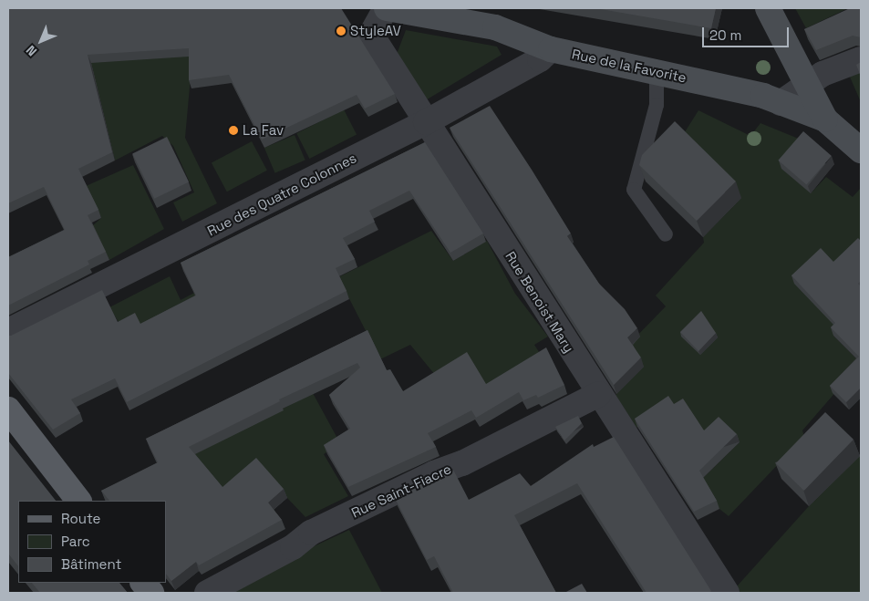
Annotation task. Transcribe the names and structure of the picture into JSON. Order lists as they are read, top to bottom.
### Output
{
  "streets": {
    "street": [
      "Rue de la Favorite",
      "Rue des Quatre Colonnes",
      "Rue Benoist Mary",
      "Rue Saint-Fiacre"
    ]
  },
  "crossings": [
    ["Rue de la Favorite", "Rue des Quatre Colonnes"],
    ["Rue de la Favorite", "Rue Benoist Mary"],
    ["Rue des Quatre Colonnes", "Rue Benoist Mary"],
    ["Rue Benoist Mary", "Rue Saint-Fiacre"]
  ],
  "places": ["StyleAV", "La Fav"],
  "legend": ["Route", "Parc", "Bâtiment"],
  "scale_bar": "20 m",
  "north": "bottom left"
}
